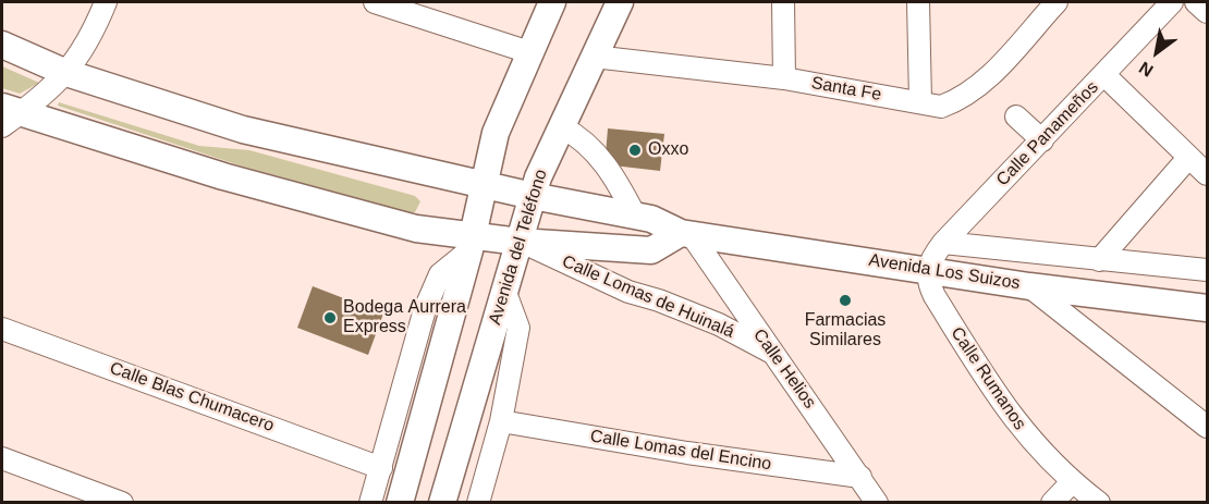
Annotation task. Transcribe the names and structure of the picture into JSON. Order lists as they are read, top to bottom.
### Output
{
  "streets": {
    "main road": ["Avenida del Teléfono", "Avenida Los Suizos"],
    "street": [
      "Santa Fe",
      "Calle Panameños",
      "Calle Lomas de Huinalá",
      "Calle Helios",
      "Calle Rumanos",
      "Calle Blas Chumacero",
      "Calle Lomas del Encino"
    ]
  },
  "crossings": [
    ["Santa Fe", "Avenida del Teléfono"],
    ["Calle Panameños", "Avenida Los Suizos"],
    ["Calle Panameños", "Calle Rumanos"],
    ["Avenida del Teléfono", "Avenida Los Suizos"],
    ["Avenida del Teléfono", "Calle Lomas de Huinalá"],
    ["Avenida Los Suizos", "Calle Helios"],
    ["Avenida Los Suizos", "Calle Rumanos"],
    ["Calle Lomas de Huinalá", "Calle Helios"],
    ["Calle Helios", "Calle Lomas del Encino"]
  ],
  "places": ["Oxxo", "Farmacias Similares", "Bodega Aurrera Express"],
  "north": "bottom left"
}
